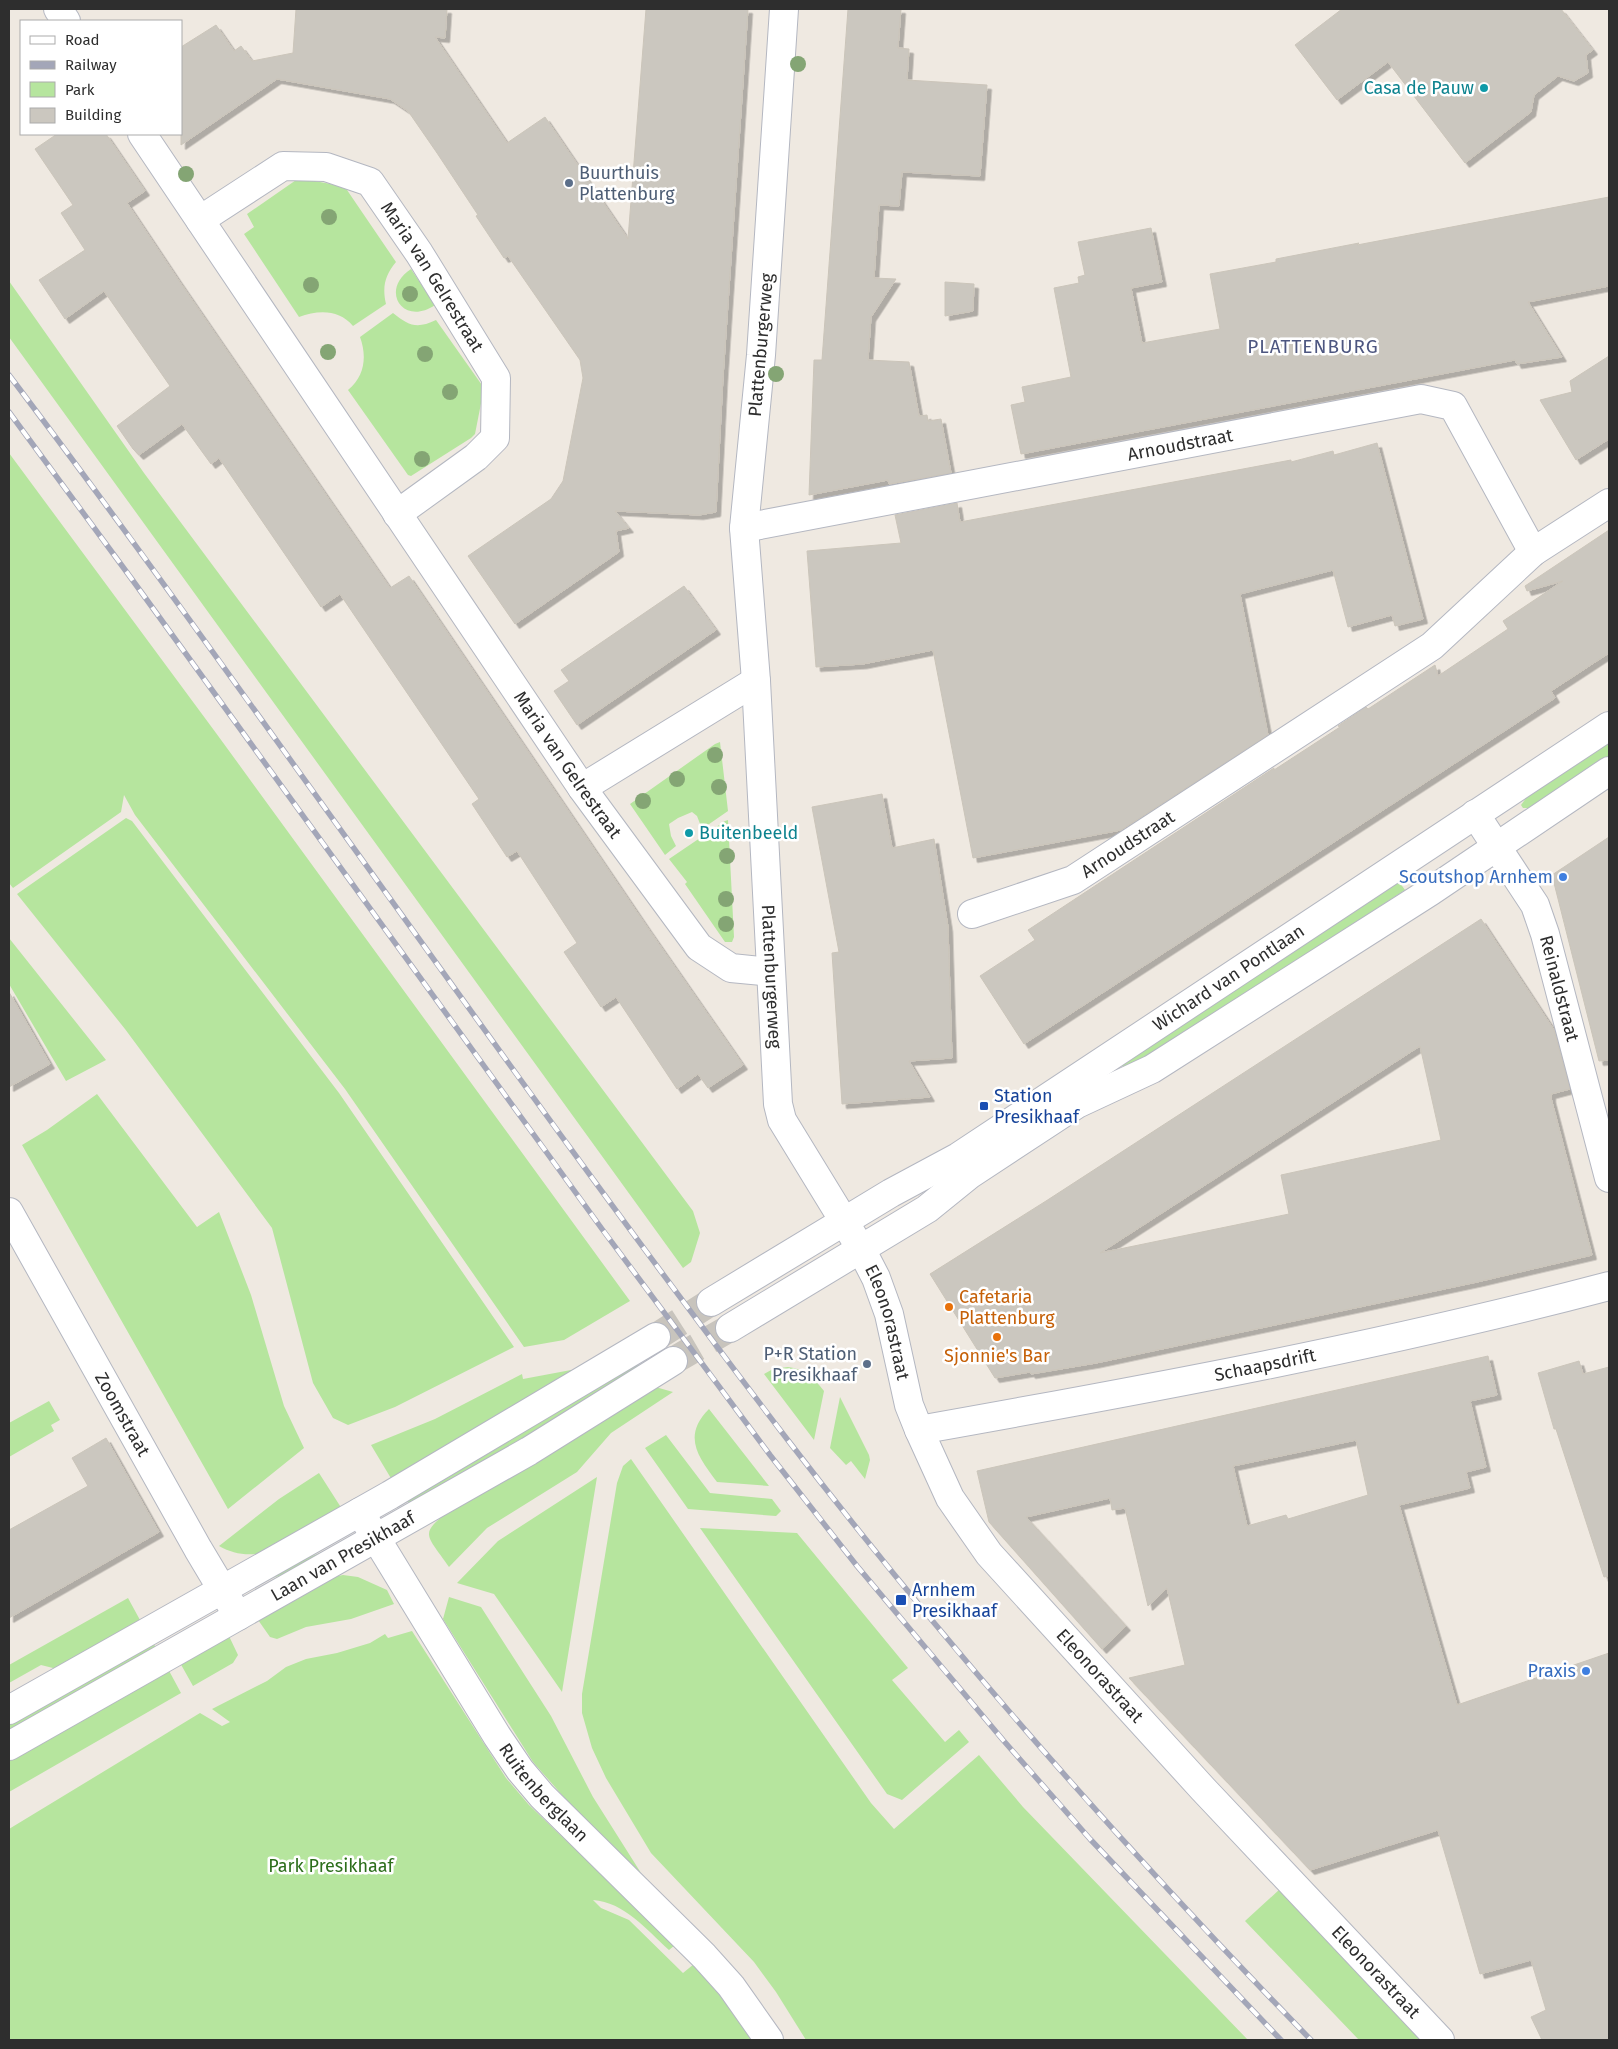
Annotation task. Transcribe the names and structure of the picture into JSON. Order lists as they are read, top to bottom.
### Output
{
  "streets": {
    "street": [
      "Maria van Gelrestraat",
      "Plattenburgerweg",
      "Arnoudstraat",
      "Wichard van Pontlaan",
      "Reinaldstraat",
      "Eleonorastraat",
      "Schaapsdrift",
      "Zoomstraat",
      "Laan van Presikhaaf",
      "Ruitenberglaan"
    ]
  },
  "crossings": [
    ["Maria van Gelrestraat", "Plattenburgerweg"],
    ["Plattenburgerweg", "Arnoudstraat"],
    ["Plattenburgerweg", "Wichard van Pontlaan"],
    ["Plattenburgerweg", "Eleonorastraat"],
    ["Wichard van Pontlaan", "Reinaldstraat"],
    ["Wichard van Pontlaan", "Eleonorastraat"],
    ["Eleonorastraat", "Schaapsdrift"],
    ["Zoomstraat", "Laan van Presikhaaf"],
    ["Laan van Presikhaaf", "Ruitenberglaan"]
  ],
  "districts": ["PLATTENBURG"],
  "parks": ["Park Presikhaaf"],
  "places": {
    "other": [
      "Casa de Pauw",
      "Buurthuis Plattenburg",
      "Buitenbeeld",
      "Scoutshop Arnhem",
      "Cafetaria Plattenburg",
      "Sjonnie's Bar",
      "P+R Station Presikhaaf",
      "Praxis"
    ],
    "transit": ["Station Presikhaaf", "Arnhem Presikhaaf"]
  },
  "legend": [
    "Road",
    "Railway",
    "Park",
    "Building"
  ]
}
